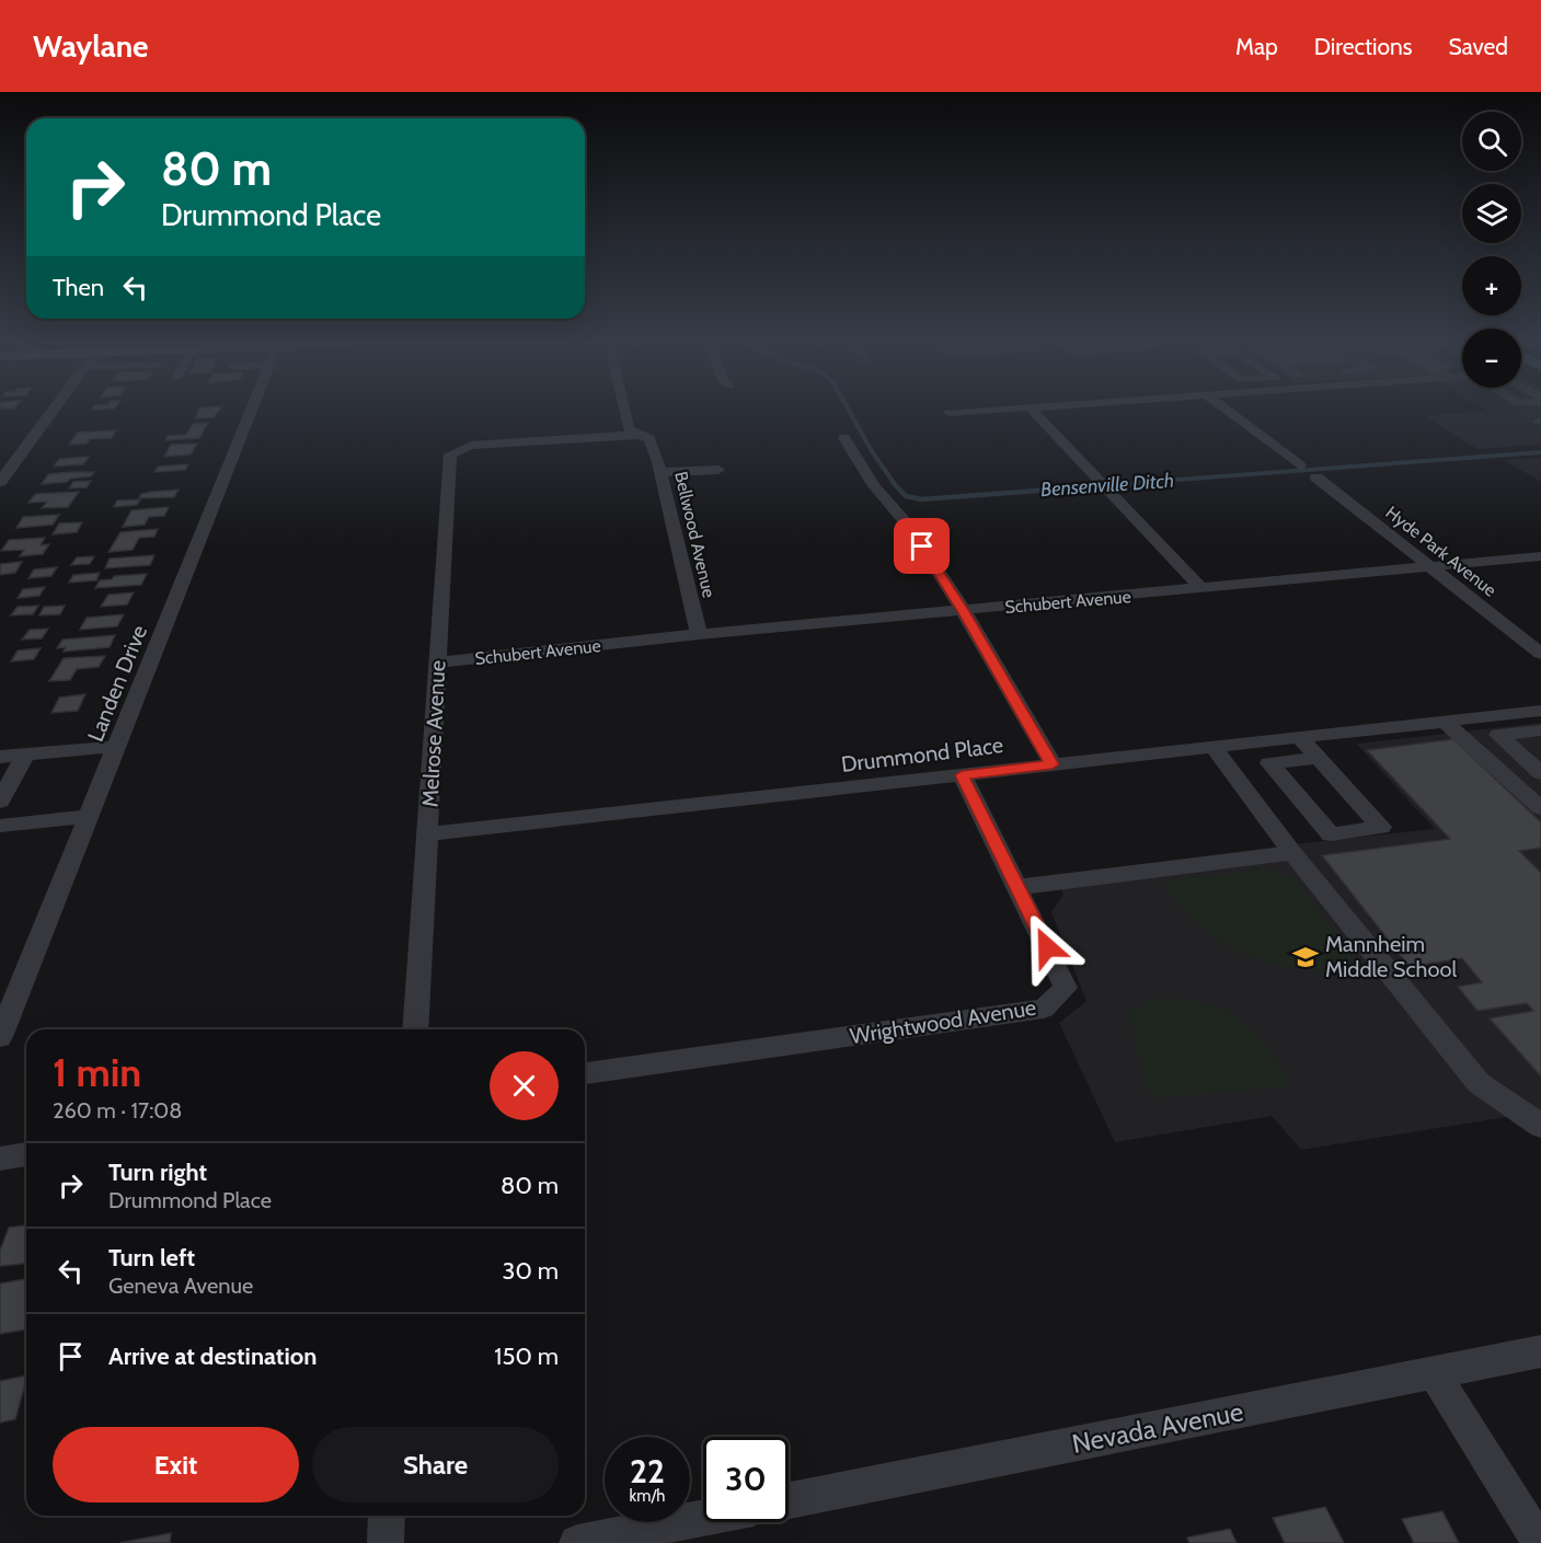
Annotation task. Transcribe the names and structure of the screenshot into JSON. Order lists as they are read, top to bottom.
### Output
{
  "streets": {
    "street": [
      "Bellwood Avenue",
      "Hyde Park Avenue",
      "Schubert Avenue",
      "Landen Drive",
      "Melrose Avenue",
      "Drummond Place",
      "Wrightwood Avenue",
      "Nevada Avenue"
    ]
  },
  "crossings": [
    ["Bellwood Avenue", "Schubert Avenue"],
    ["Bellwood Avenue", "Melrose Avenue"],
    ["Hyde Park Avenue", "Schubert Avenue"],
    ["Schubert Avenue", "Melrose Avenue"],
    ["Melrose Avenue", "Drummond Place"],
    ["Drummond Place", "Wrightwood Avenue"]
  ],
  "water": ["Bensenville Ditch"],
  "places": {
    "school or university": ["Mannheim Middle School"]
  },
  "page": {
    "header": "Waylane",
    "nav": ["Map", "Directions", "Saved"],
    "map_buttons": ["+", "−"],
    "turn": ["80 m", "Drummond Place"],
    "then": "Then",
    "heading": ["1 min", "260 m · 17:08"],
    "list": [
      {
        "name": "Turn right",
        "note": "Drummond Place",
        "value": "80 m"
      },
      {
        "name": "Turn left",
        "note": "Geneva Avenue",
        "value": "30 m"
      },
      {
        "name": "Arrive at destination",
        "value": "150 m"
      }
    ],
    "buttons": ["Exit", "Share"],
    "speed": "22 km/h",
    "limit": "30"
  }
}
